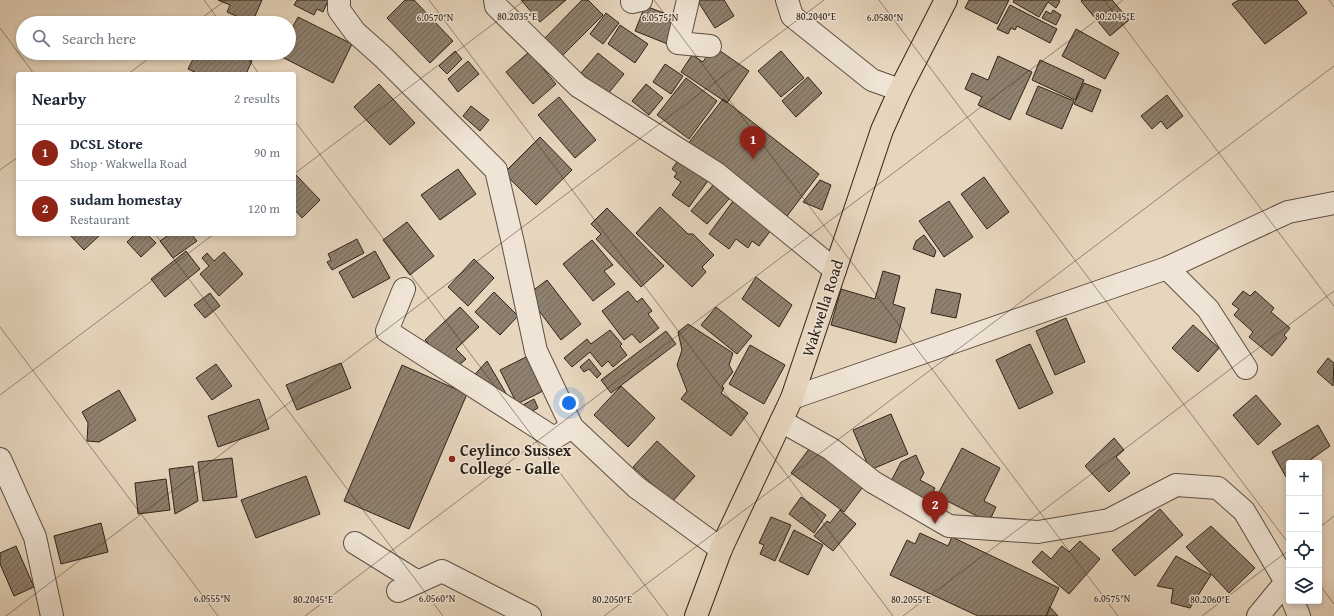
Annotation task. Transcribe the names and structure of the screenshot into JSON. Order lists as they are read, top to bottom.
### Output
{
  "streets": {
    "main road": ["Wakwella Road"]
  },
  "places": ["Ceylinco Sussex College - Galle"],
  "page": {
    "search": "Search here",
    "heading": ["Nearby", "2 results"],
    "list": [
      {
        "mark": "1",
        "name": "DCSL Store",
        "note": "Shop · Wakwella Road",
        "value": "90 m"
      },
      {
        "mark": "2",
        "name": "sudam homestay",
        "note": "Restaurant",
        "value": "120 m"
      }
    ],
    "pins": ["1", "2"],
    "map_buttons": ["+", "−"]
  },
  "coordinates": [
    "80.2035°E",
    "80.2040°E",
    "80.2045°E",
    "6.0570°N",
    "6.0575°N",
    "6.0580°N",
    "6.0555°N",
    "6.0560°N",
    "80.2050°E",
    "80.2055°E",
    "80.2060°E"
  ]
}
